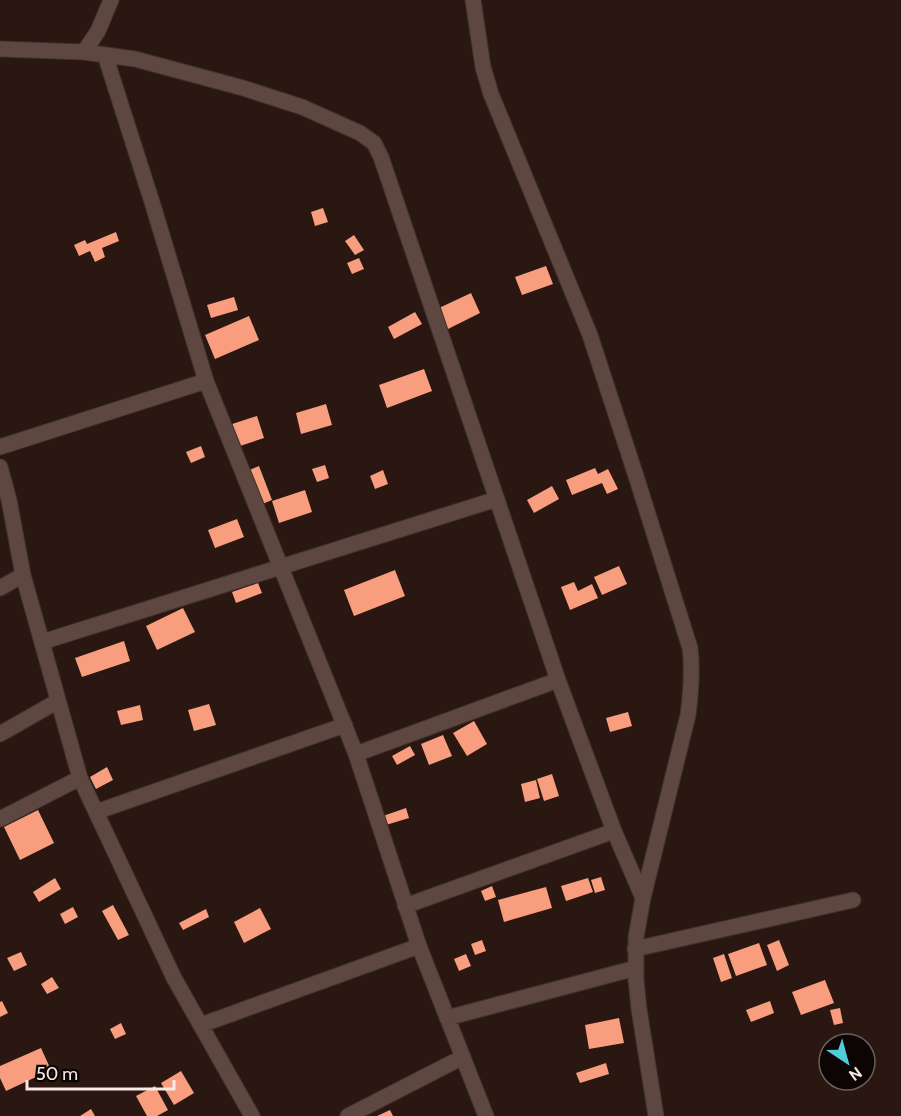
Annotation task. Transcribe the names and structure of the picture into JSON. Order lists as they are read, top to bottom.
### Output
{
  "scale_bar": "50 m",
  "north": "bottom right"
}
